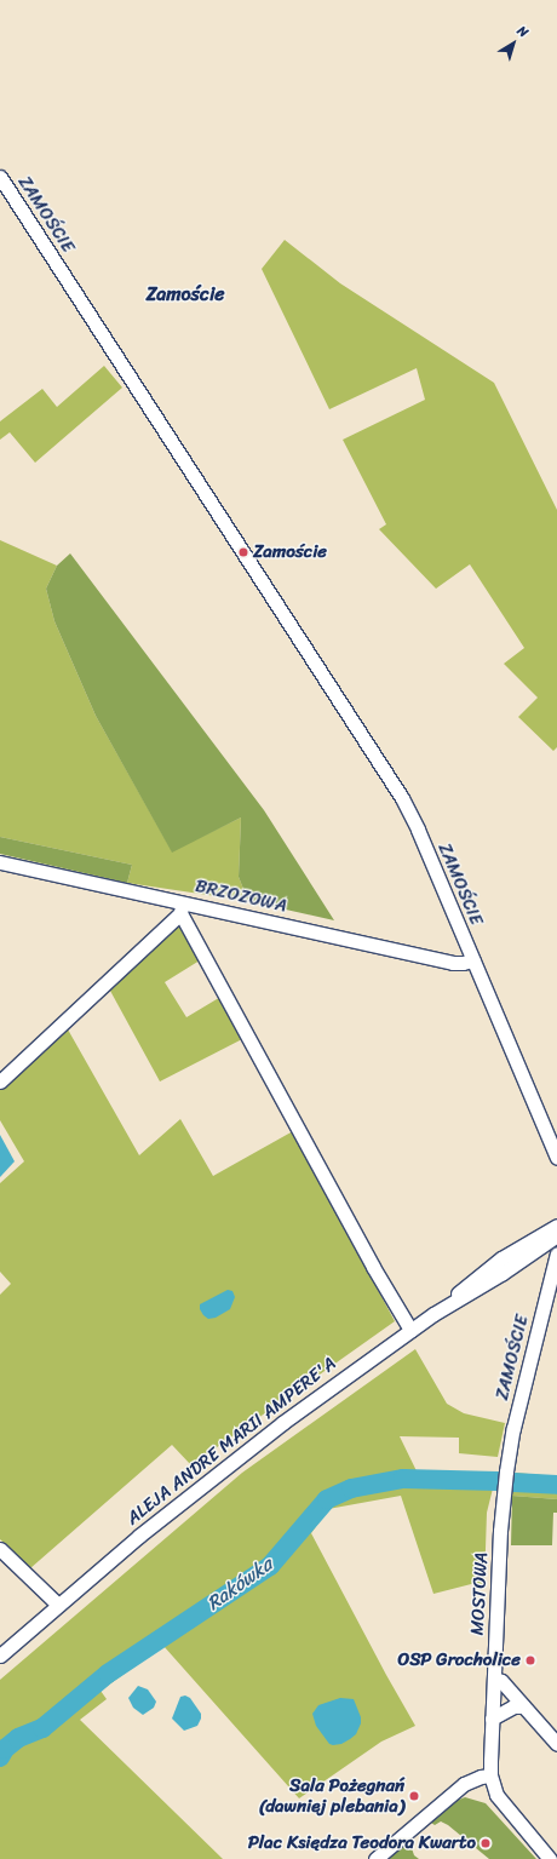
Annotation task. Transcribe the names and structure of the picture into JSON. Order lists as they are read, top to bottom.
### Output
{
  "streets": {
    "street": [
      "ZAMOŚCIE",
      "BRZOZOWA",
      "ALEJA ANDRE MARII AMPERE'A",
      "MOSTOWA"
    ]
  },
  "crossings": [
    ["ZAMOŚCIE", "BRZOZOWA"],
    ["ZAMOŚCIE", "MOSTOWA"]
  ],
  "districts": ["Zamoście"],
  "water": ["Rakówka"],
  "places": [
    "Zamoście",
    "OSP Grocholice",
    "Sala Pożegnań (dawniej plebania)",
    "Plac Księdza Teodora Kwarto"
  ],
  "north": "top right"
}
